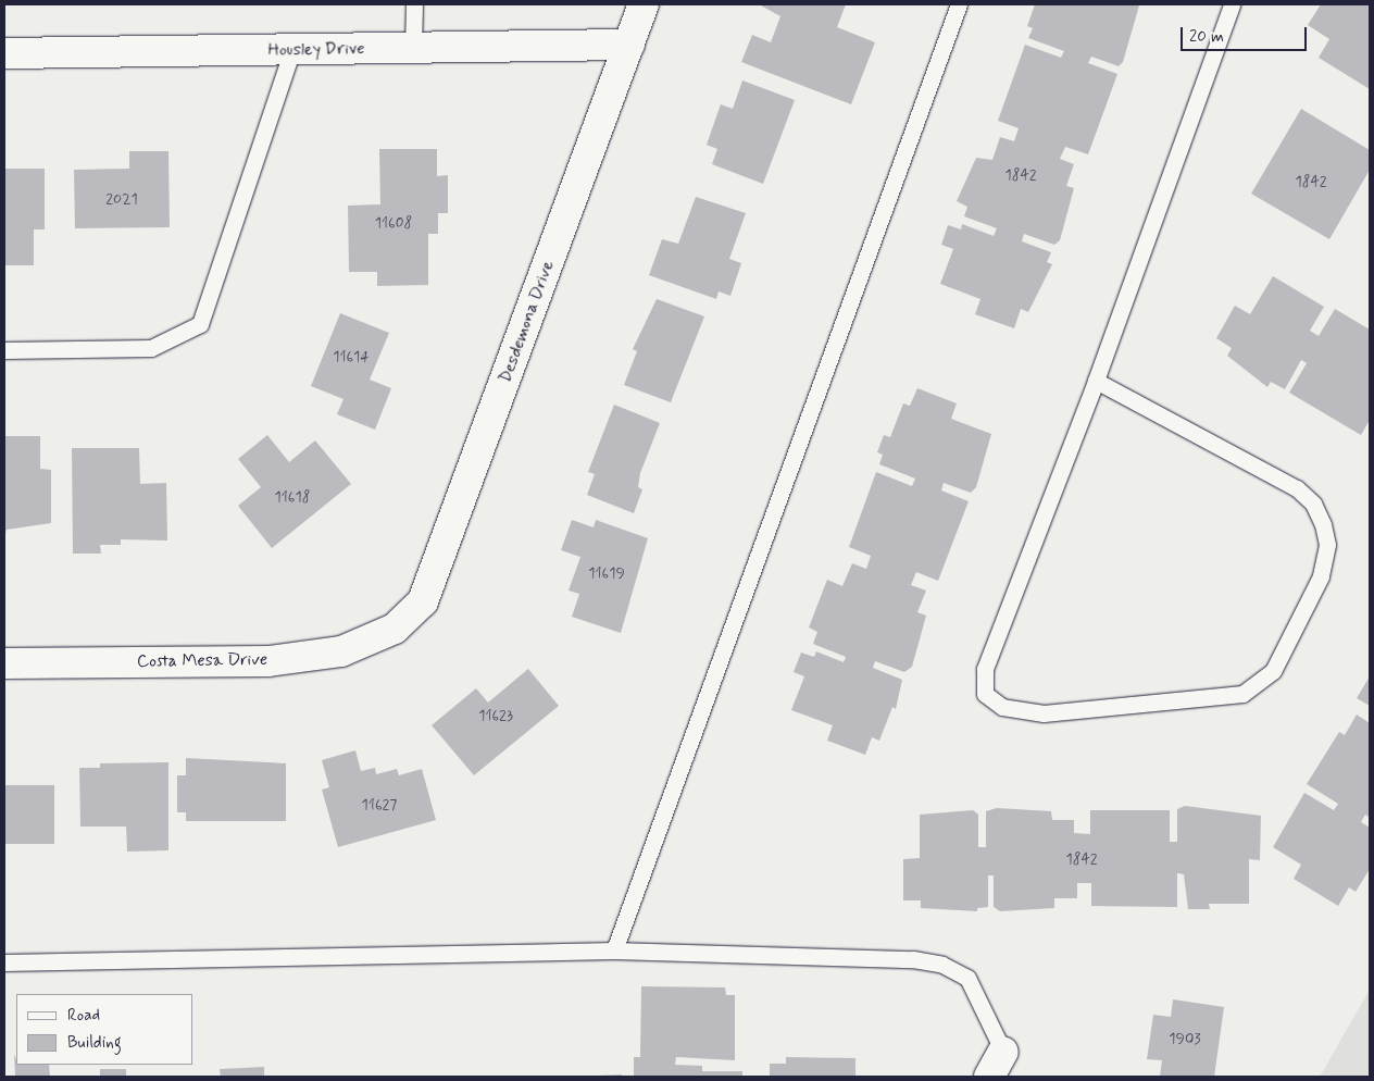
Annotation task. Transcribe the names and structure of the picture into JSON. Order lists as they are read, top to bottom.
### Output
{
  "streets": {
    "street": ["Housley Drive", "Desdemona Drive", "Costa Mesa Drive"]
  },
  "crossings": [
    ["Housley Drive", "Desdemona Drive"],
    ["Desdemona Drive", "Costa Mesa Drive"]
  ],
  "house_numbers": [
    "1842",
    "1842",
    "2021",
    "11608",
    "11614",
    "11618",
    "11619",
    "11623",
    "11627",
    "1842",
    "1903"
  ],
  "legend": ["Road", "Building"],
  "scale_bar": "20 m"
}
